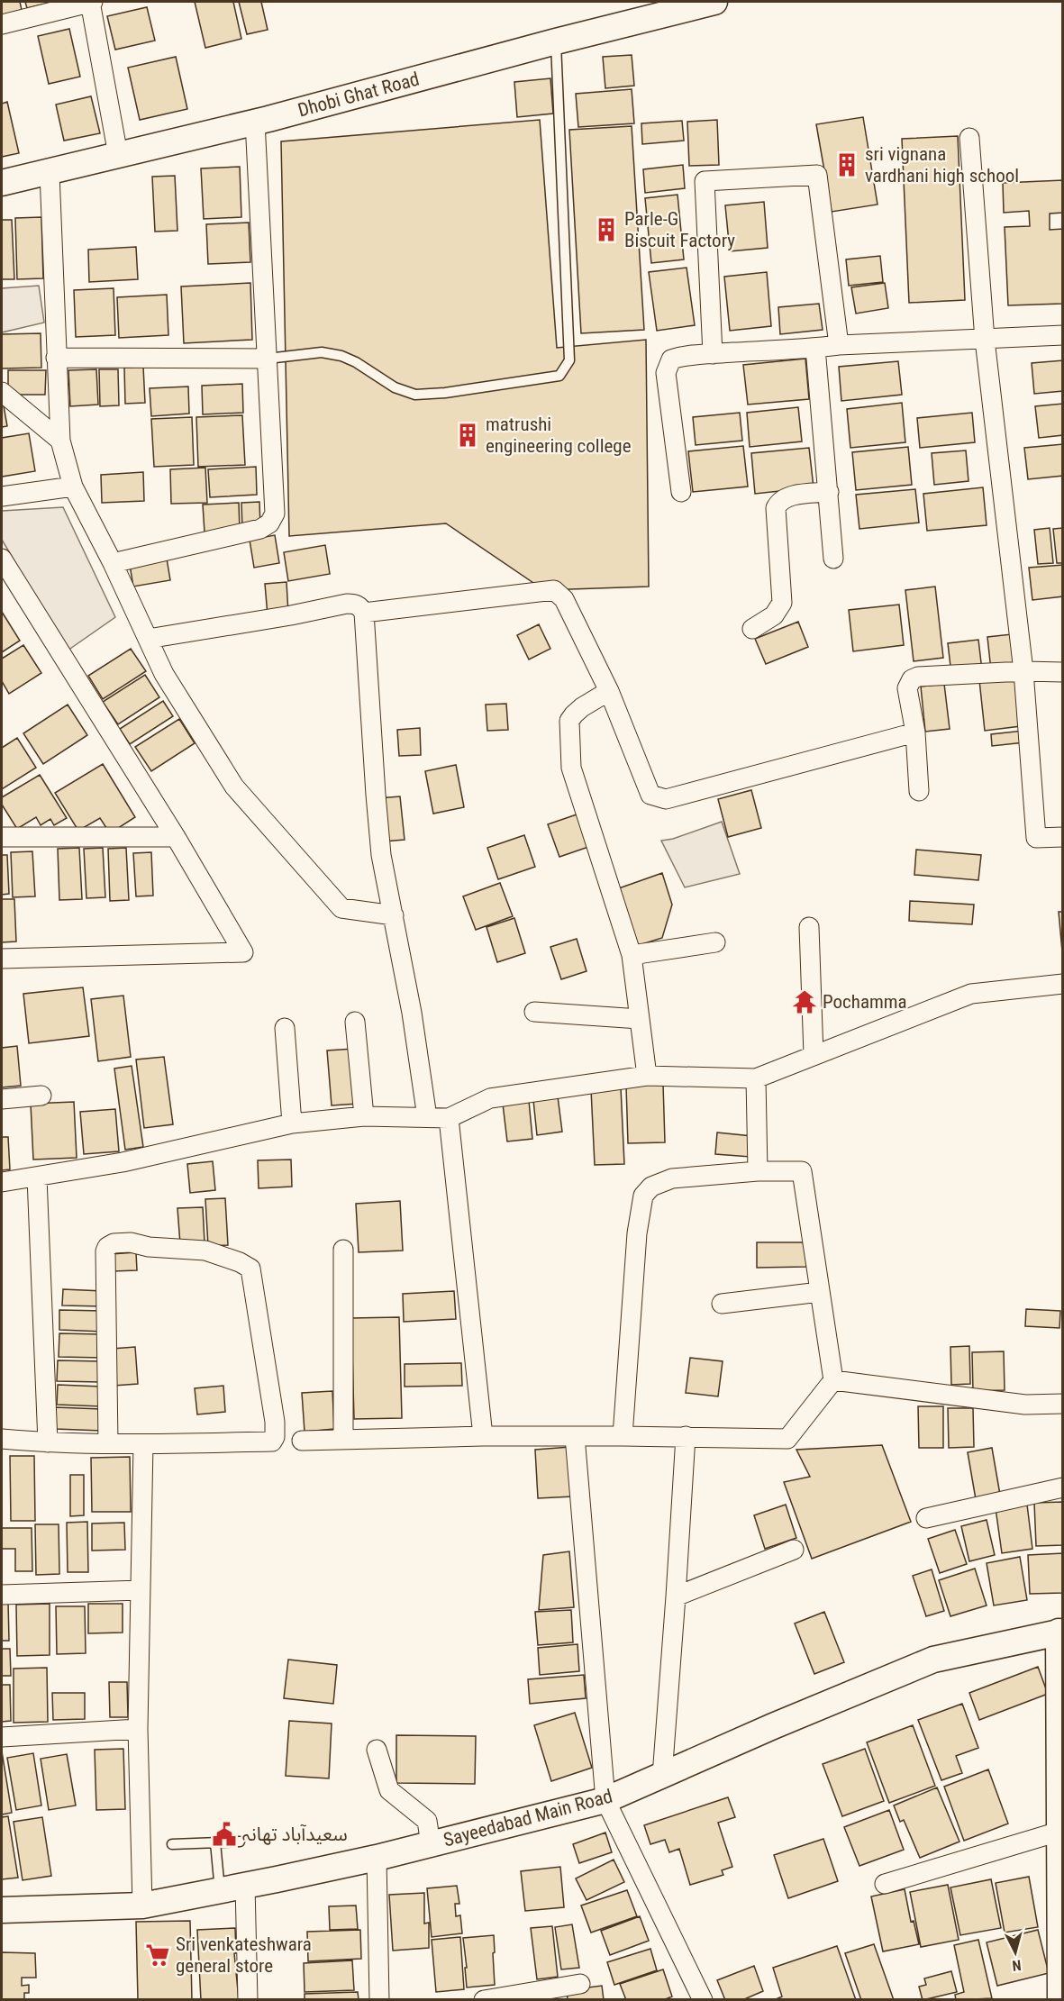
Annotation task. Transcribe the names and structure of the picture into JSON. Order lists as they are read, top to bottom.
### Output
{
  "streets": {
    "main road": ["Dhobi Ghat Road", "Sayeedabad Main Road"]
  },
  "places": {
    "building": ["sri vignana vardhani high school", "Parle-G Biscuit Factory", "matrushi engineering college"],
    "temple": ["Pochamma"],
    "public building": ["سعیدآباد تھانہ"],
    "supermarket": ["Sri venkateshwara general store"]
  },
  "north": "bottom"
}
